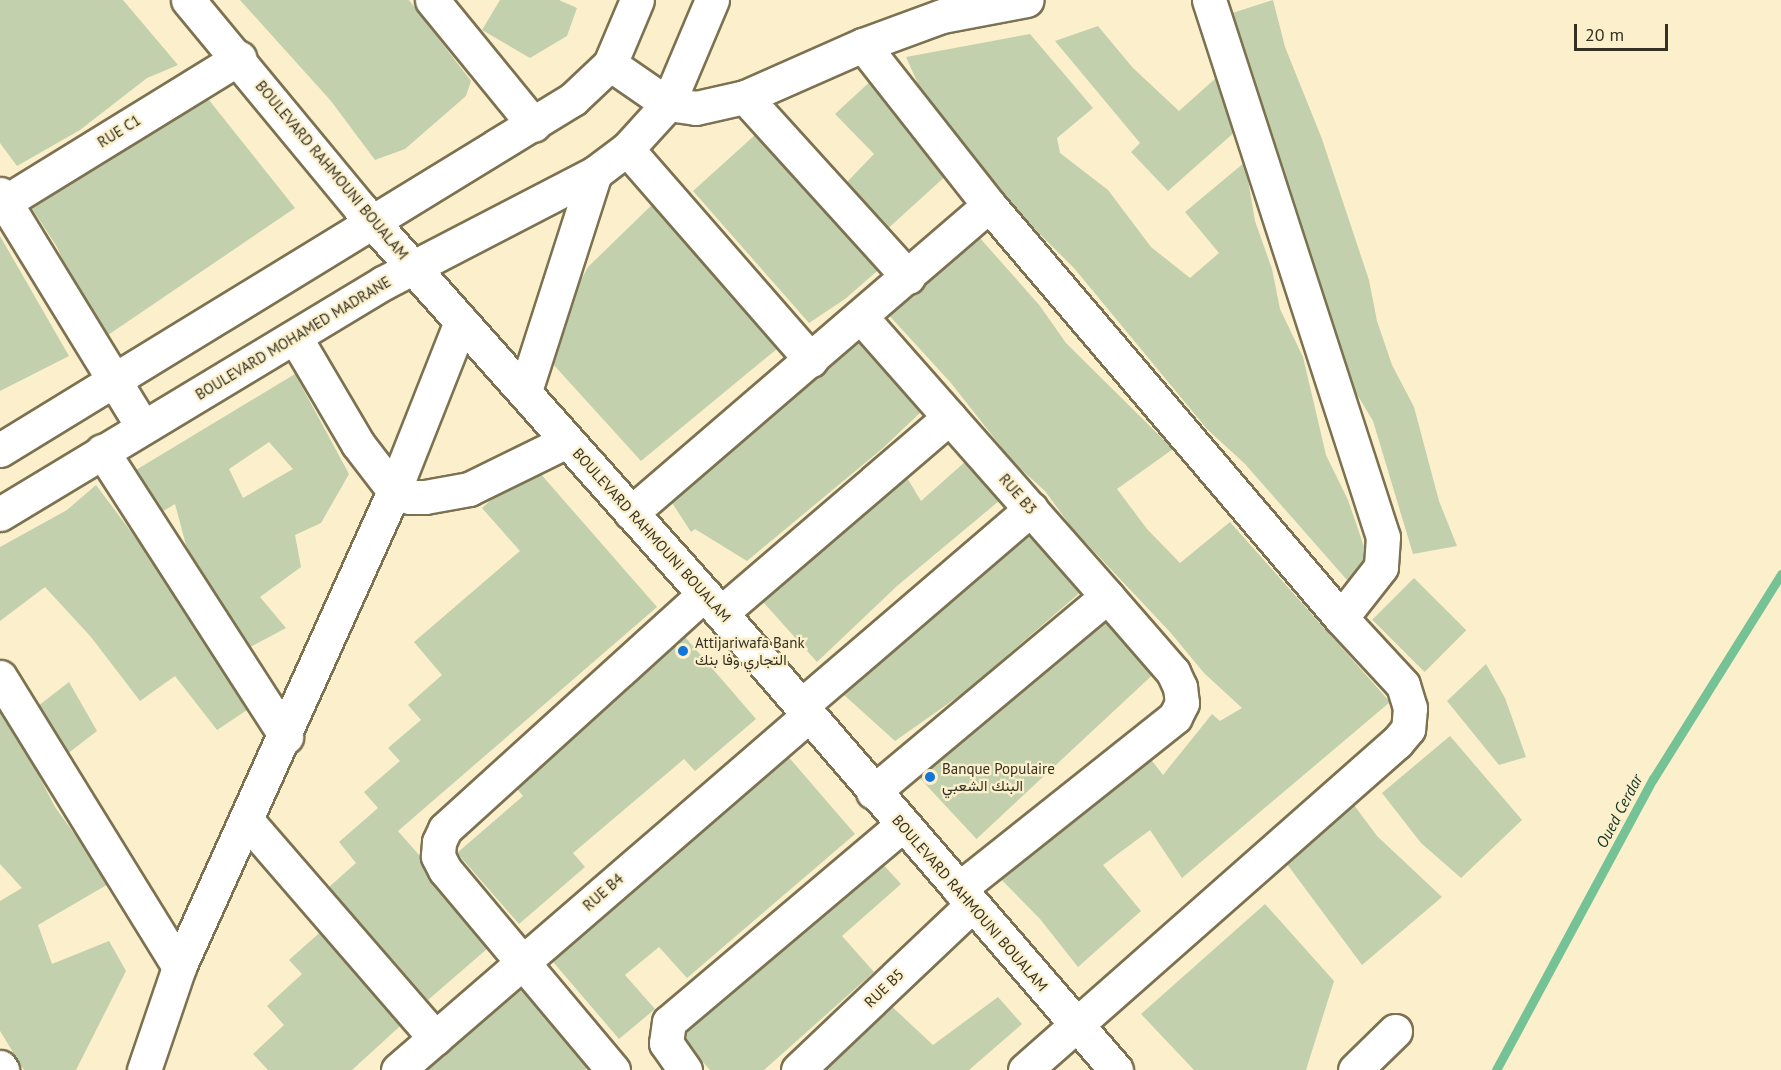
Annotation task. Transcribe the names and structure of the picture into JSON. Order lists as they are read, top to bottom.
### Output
{
  "streets": {
    "street": [
      "RUE C1",
      "BOULEVARD RAHMOUNI BOUALAM",
      "BOULEVARD MOHAMED MADRANE",
      "RUE B3",
      "RUE B4",
      "RUE B5"
    ]
  },
  "crossings": [
    ["RUE C1", "BOULEVARD RAHMOUNI BOUALAM"],
    ["BOULEVARD RAHMOUNI BOUALAM", "BOULEVARD MOHAMED MADRANE"],
    ["BOULEVARD RAHMOUNI BOUALAM", "RUE B4"],
    ["BOULEVARD RAHMOUNI BOUALAM", "RUE B5"],
    ["RUE B3", "RUE B4"],
    ["RUE B3", "RUE B5"]
  ],
  "water": ["Oued Cerdar"],
  "places": ["Attijariwafa Bank التجاري وفا بنك", "Banque Populaire البنك الشعبي"],
  "scale_bar": "20 m"
}
